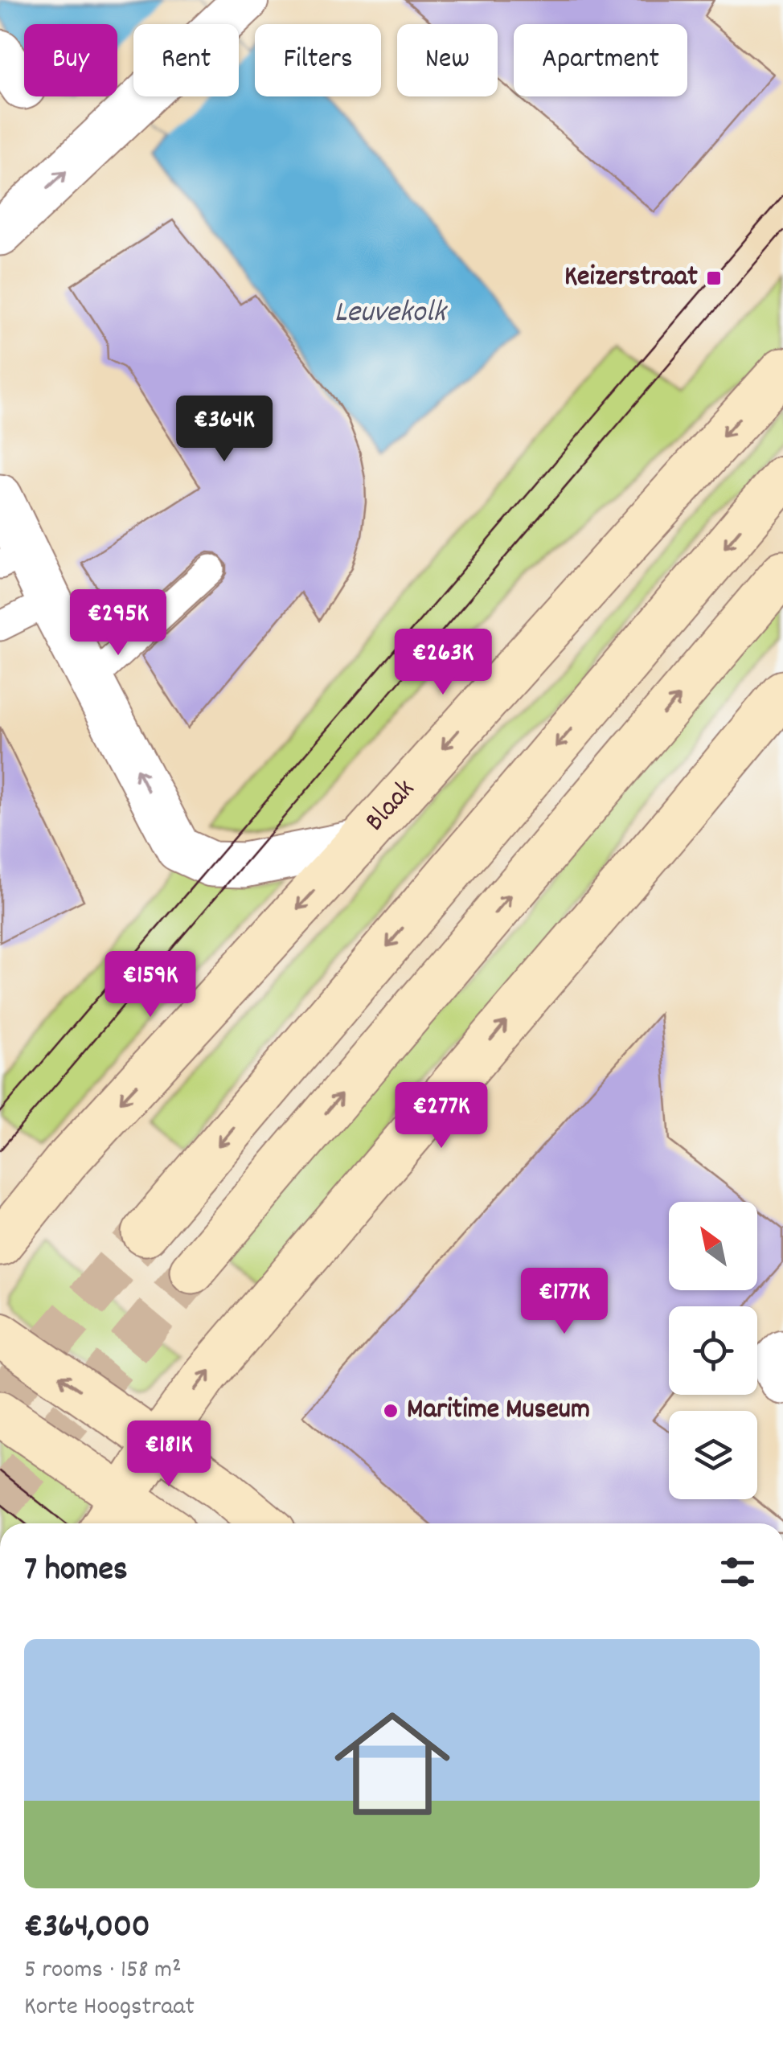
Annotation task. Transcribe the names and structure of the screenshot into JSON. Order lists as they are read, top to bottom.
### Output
{
  "streets": {
    "main road": ["Blaak"]
  },
  "water": ["Leuvekolk"],
  "places": {
    "transit": ["Keizerstraat"],
    "other": ["Maritime Museum"]
  },
  "north": "top left",
  "page": {
    "chip": [
      "Buy",
      "Rent",
      "Filters",
      "New",
      "Apartment"
    ],
    "price": [
      "€364K",
      "€295K",
      "€263K",
      "€159K",
      "€277K",
      "€177K",
      "€181K"
    ],
    "heading": "7 homes",
    "list": [
      {
        "name": "€364,000",
        "note": "5 rooms · 158 m² · Korte Hoogstraat"
      }
    ]
  }
}
